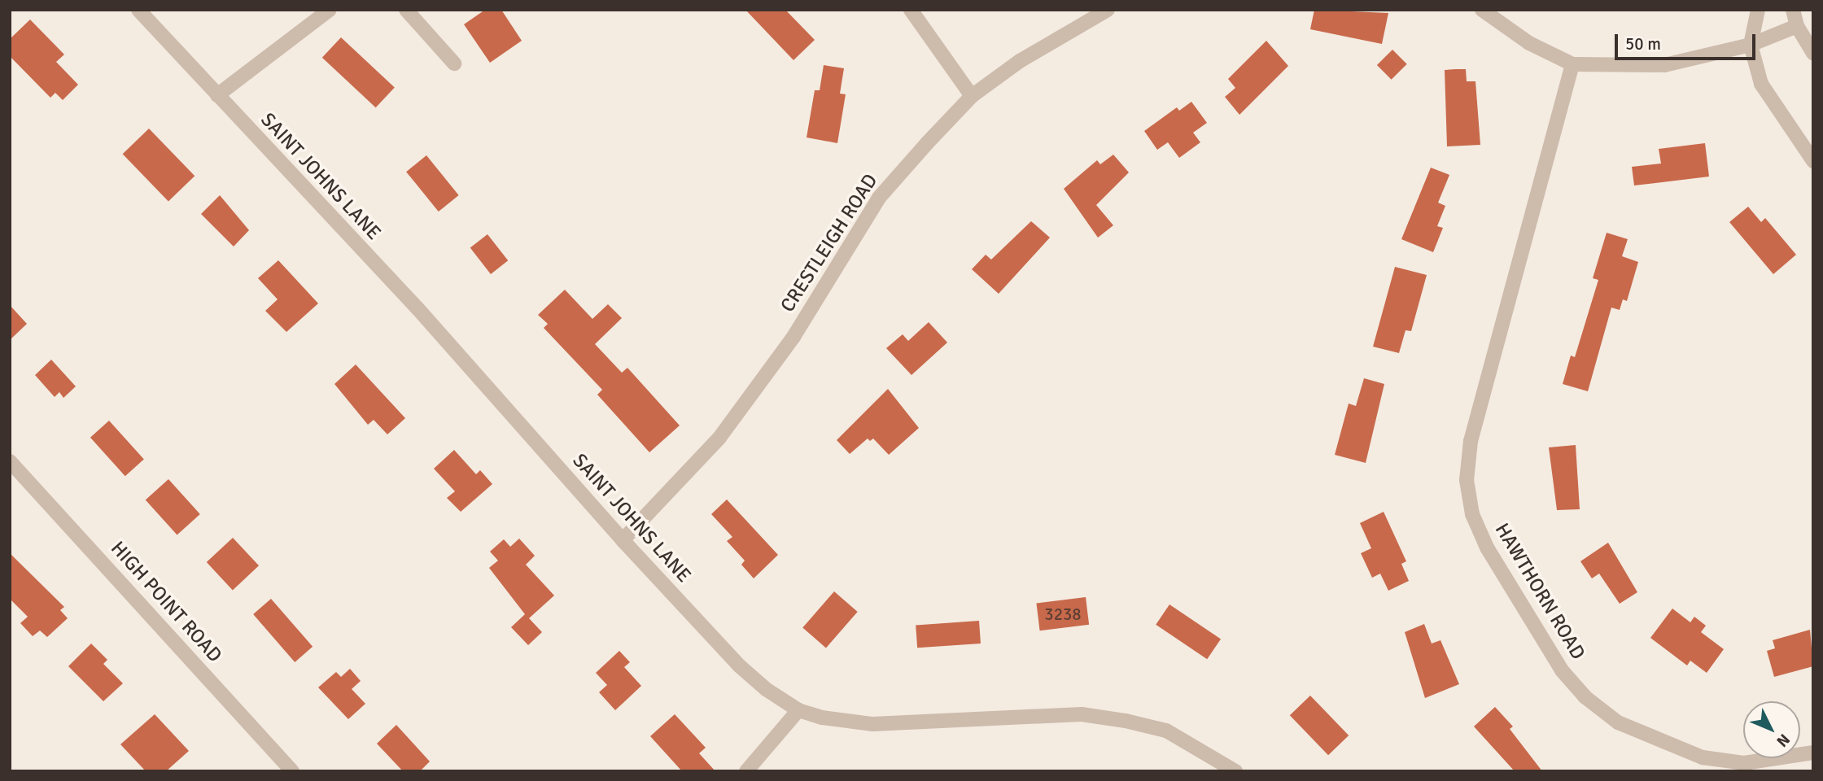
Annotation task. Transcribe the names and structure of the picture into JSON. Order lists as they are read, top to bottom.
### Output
{
  "streets": {
    "street": [
      "SAINT JOHNS LANE",
      "CRESTLEIGH ROAD",
      "HAWTHORN ROAD",
      "HIGH POINT ROAD"
    ]
  },
  "crossings": [
    ["SAINT JOHNS LANE", "CRESTLEIGH ROAD"]
  ],
  "house_numbers": ["3238"],
  "scale_bar": "50 m",
  "north": "bottom right"
}
